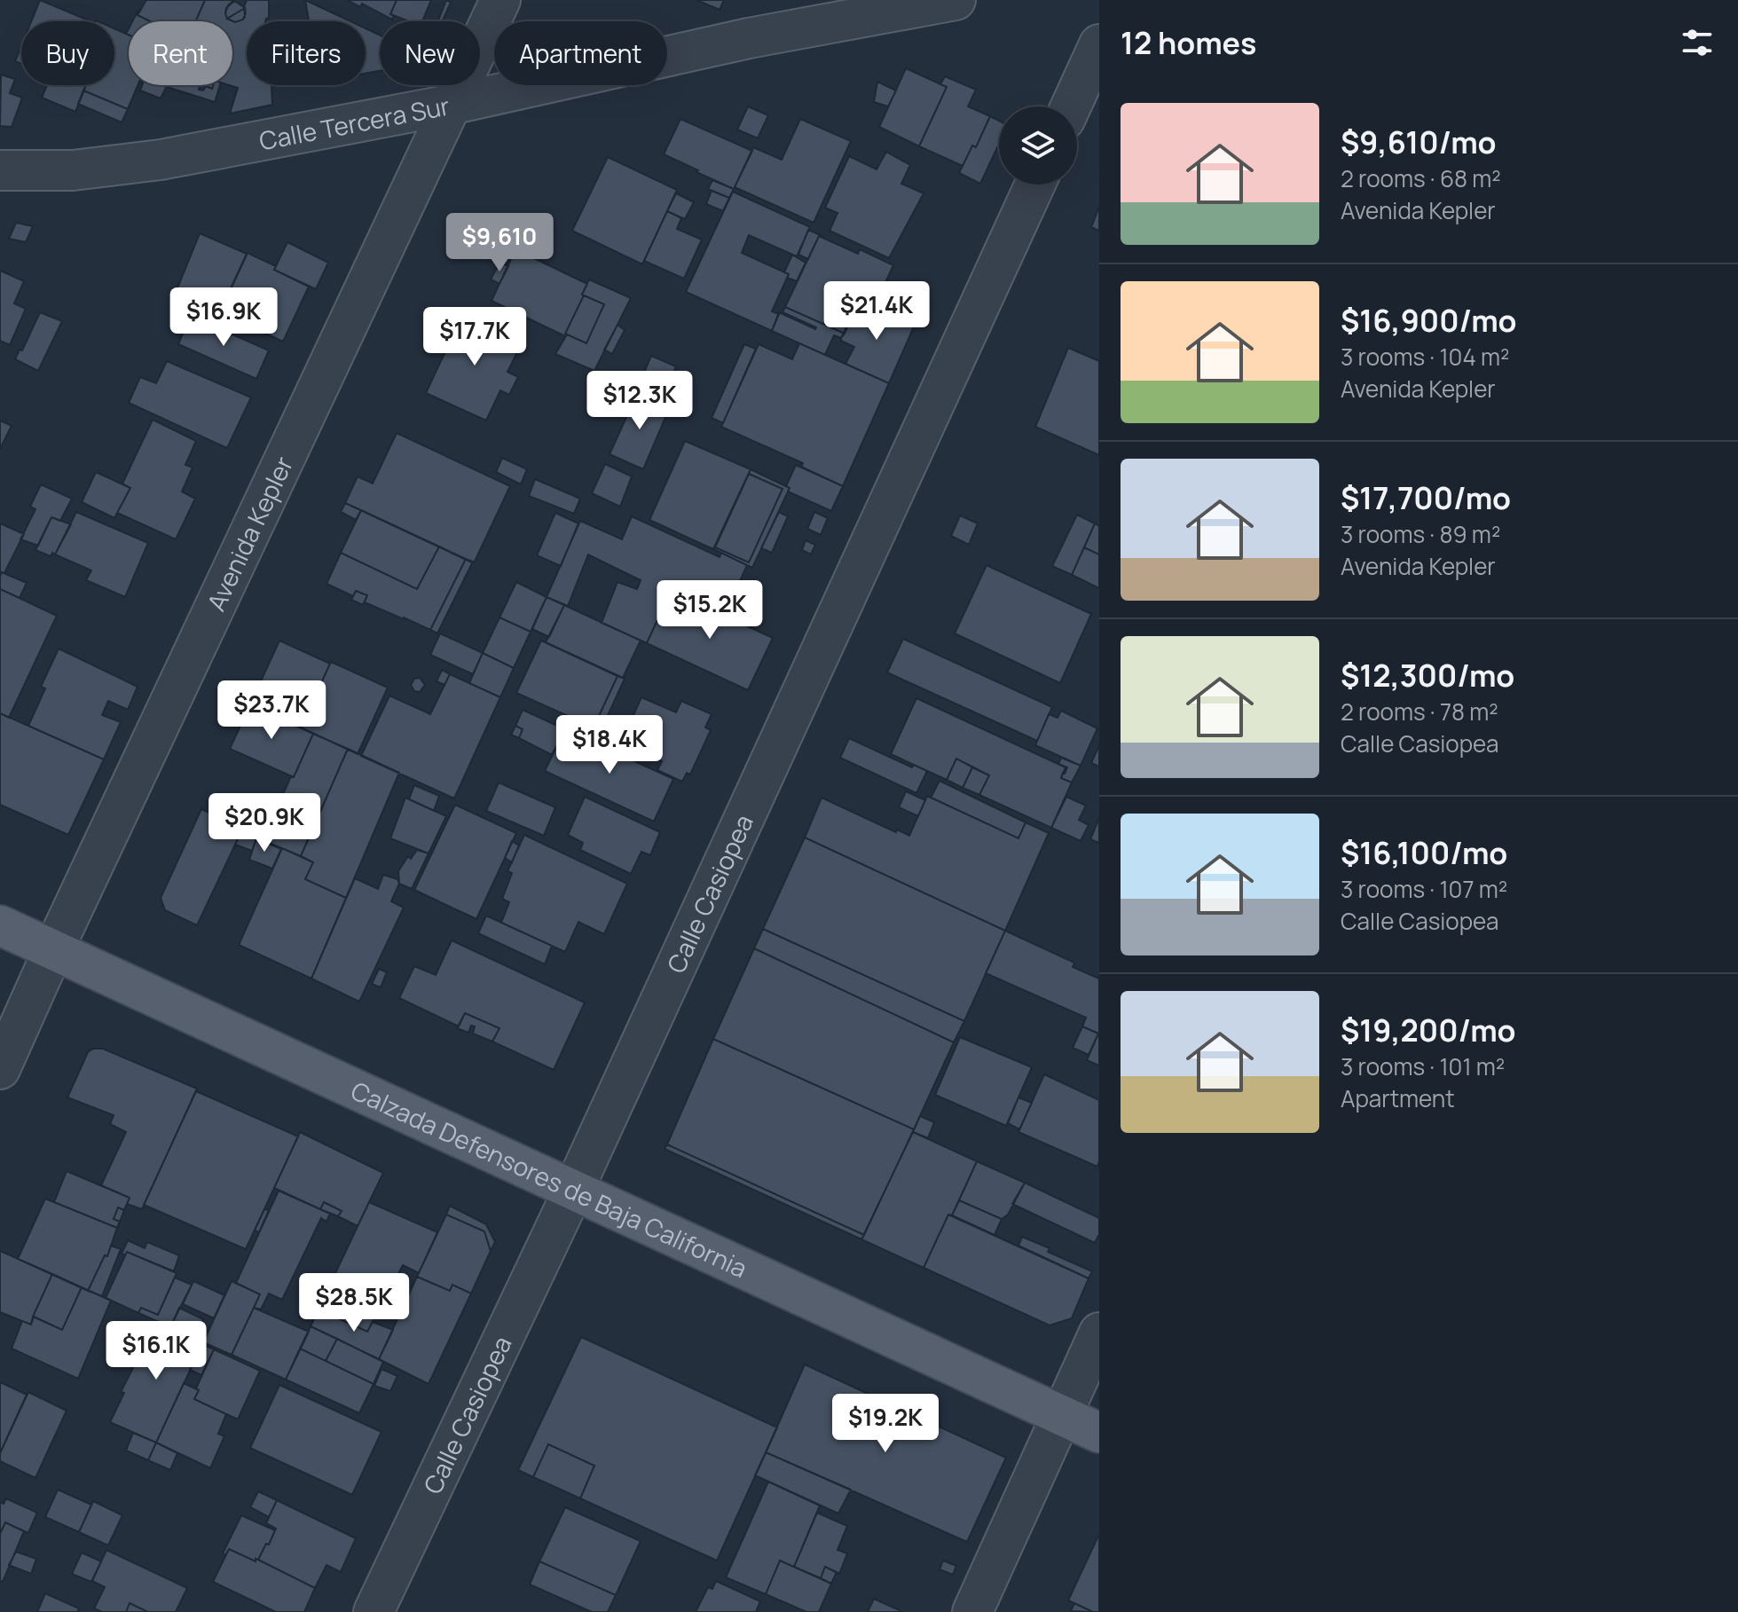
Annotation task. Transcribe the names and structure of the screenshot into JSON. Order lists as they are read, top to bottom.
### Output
{
  "streets": {
    "main road": ["Calzada Defensores de Baja California"],
    "street": ["Calle Tercera Sur", "Avenida Kepler", "Calle Casiopea"]
  },
  "crossings": [
    ["Calle Tercera Sur", "Avenida Kepler"],
    ["Avenida Kepler", "Calzada Defensores de Baja California"],
    ["Calle Casiopea", "Calzada Defensores de Baja California"]
  ],
  "page": {
    "heading": "12 homes",
    "chip": [
      "Buy",
      "Rent",
      "Filters",
      "New",
      "Apartment"
    ],
    "list": [
      {
        "name": "$9,610/mo",
        "note": "2 rooms · 68 m² · Avenida Kepler"
      },
      {
        "name": "$16,900/mo",
        "note": "3 rooms · 104 m² · Avenida Kepler"
      },
      {
        "name": "$17,700/mo",
        "note": "3 rooms · 89 m² · Avenida Kepler"
      },
      {
        "name": "$12,300/mo",
        "note": "2 rooms · 78 m² · Calle Casiopea"
      },
      {
        "name": "$16,100/mo",
        "note": "3 rooms · 107 m² · Calle Casiopea"
      },
      {
        "name": "$19,200/mo",
        "note": "3 rooms · 101 m² · Apartment"
      }
    ],
    "price": [
      "$9,610",
      "$21.4K",
      "$16.9K",
      "$17.7K",
      "$12.3K",
      "$15.2K",
      "$23.7K",
      "$18.4K",
      "$20.9K",
      "$28.5K",
      "$16.1K",
      "$19.2K"
    ]
  }
}
